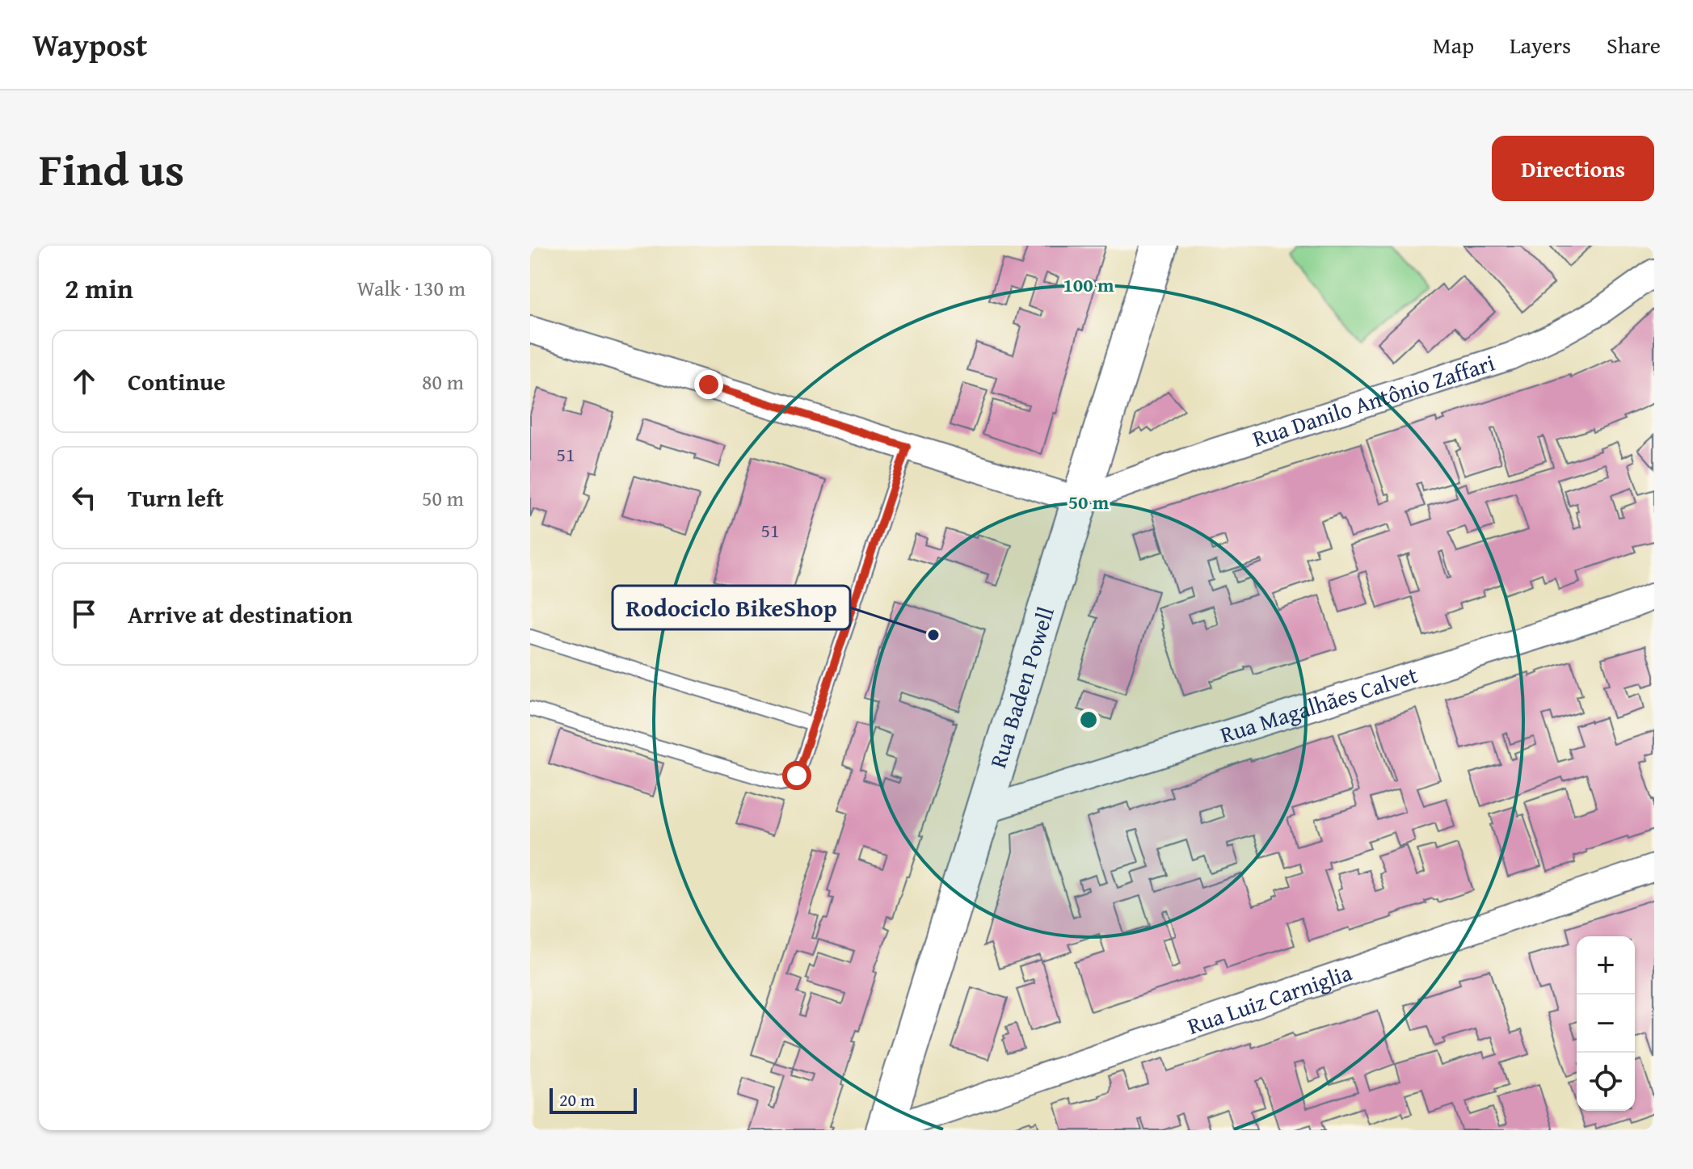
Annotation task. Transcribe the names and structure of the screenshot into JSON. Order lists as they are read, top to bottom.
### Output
{
  "streets": {
    "street": [
      "Rua Danilo Antônio Zaffari",
      "Rua Baden Powell",
      "Rua Magalhães Calvet",
      "Rua Luiz Carniglia"
    ]
  },
  "crossings": [
    ["Rua Danilo Antônio Zaffari", "Rua Baden Powell"],
    ["Rua Baden Powell", "Rua Magalhães Calvet"],
    ["Rua Baden Powell", "Rua Luiz Carniglia"]
  ],
  "places": ["Rodociclo BikeShop"],
  "house_numbers": ["51", "51"],
  "scale_bar": "20 m",
  "page": {
    "header": "Waypost",
    "nav": ["Map", "Layers", "Share"],
    "title": "Find us",
    "buttons": "Directions",
    "heading": ["2 min", "Walk · 130 m"],
    "list": [
      ["Continue", "80 m"],
      ["Turn left", "50 m"],
      "Arrive at destination"
    ],
    "map_buttons": ["+", "−"],
    "scale": "20 m"
  },
  "rings": ["100 m", "50 m"]
}
